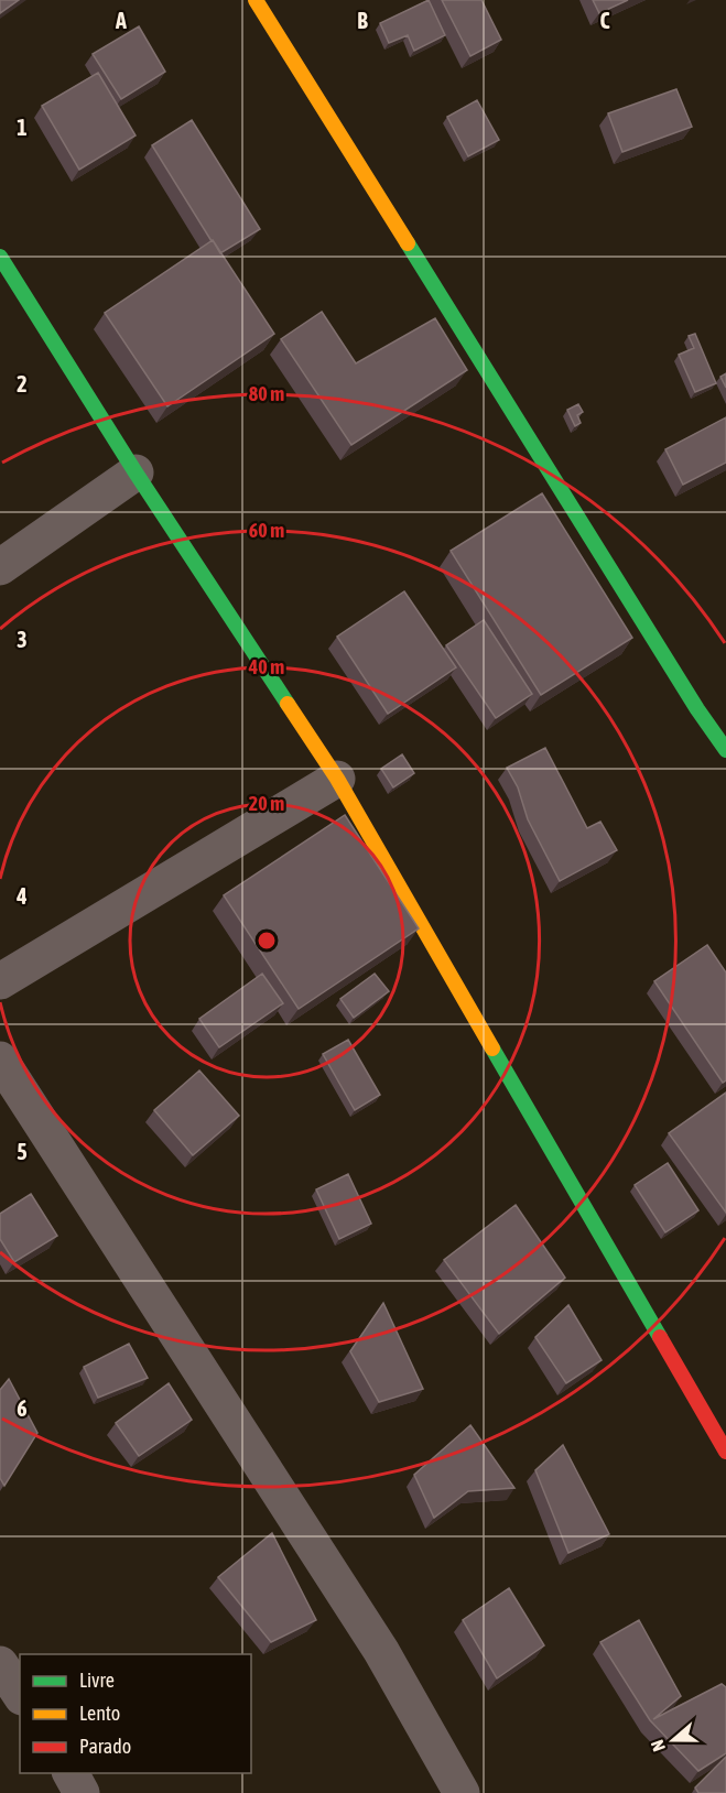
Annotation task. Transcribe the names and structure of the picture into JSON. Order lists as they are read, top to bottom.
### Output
{
  "legend": ["Livre", "Lento", "Parado"],
  "north": "left",
  "grid": {
    "columns": ["A", "B", "C"],
    "rows": [
      "1",
      "2",
      "3",
      "4",
      "5",
      "6"
    ]
  },
  "rings": [
    "80 m",
    "60 m",
    "40 m",
    "20 m"
  ]
}
